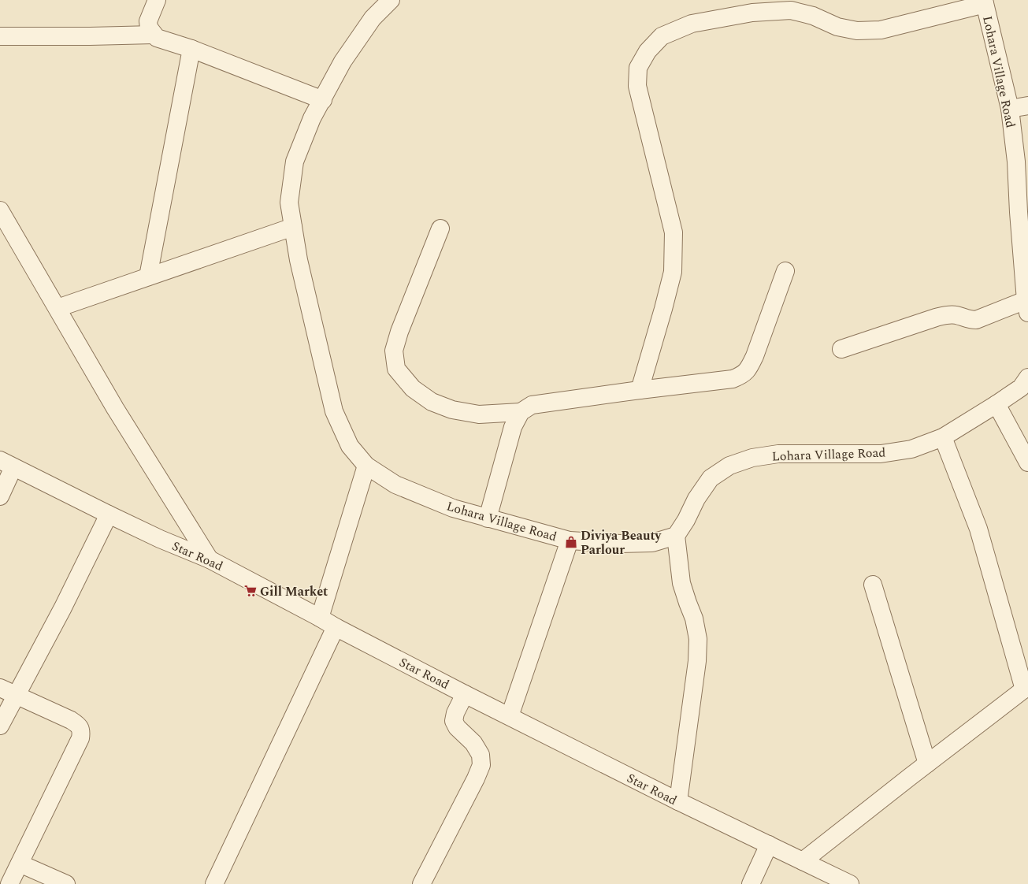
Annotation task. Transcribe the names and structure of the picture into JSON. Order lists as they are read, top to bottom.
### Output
{
  "streets": {
    "street": ["Lohara Village Road", "Star Road"]
  },
  "places": {
    "shop": ["Diviya Beauty Parlour"],
    "supermarket": ["Gill Market"]
  }
}
